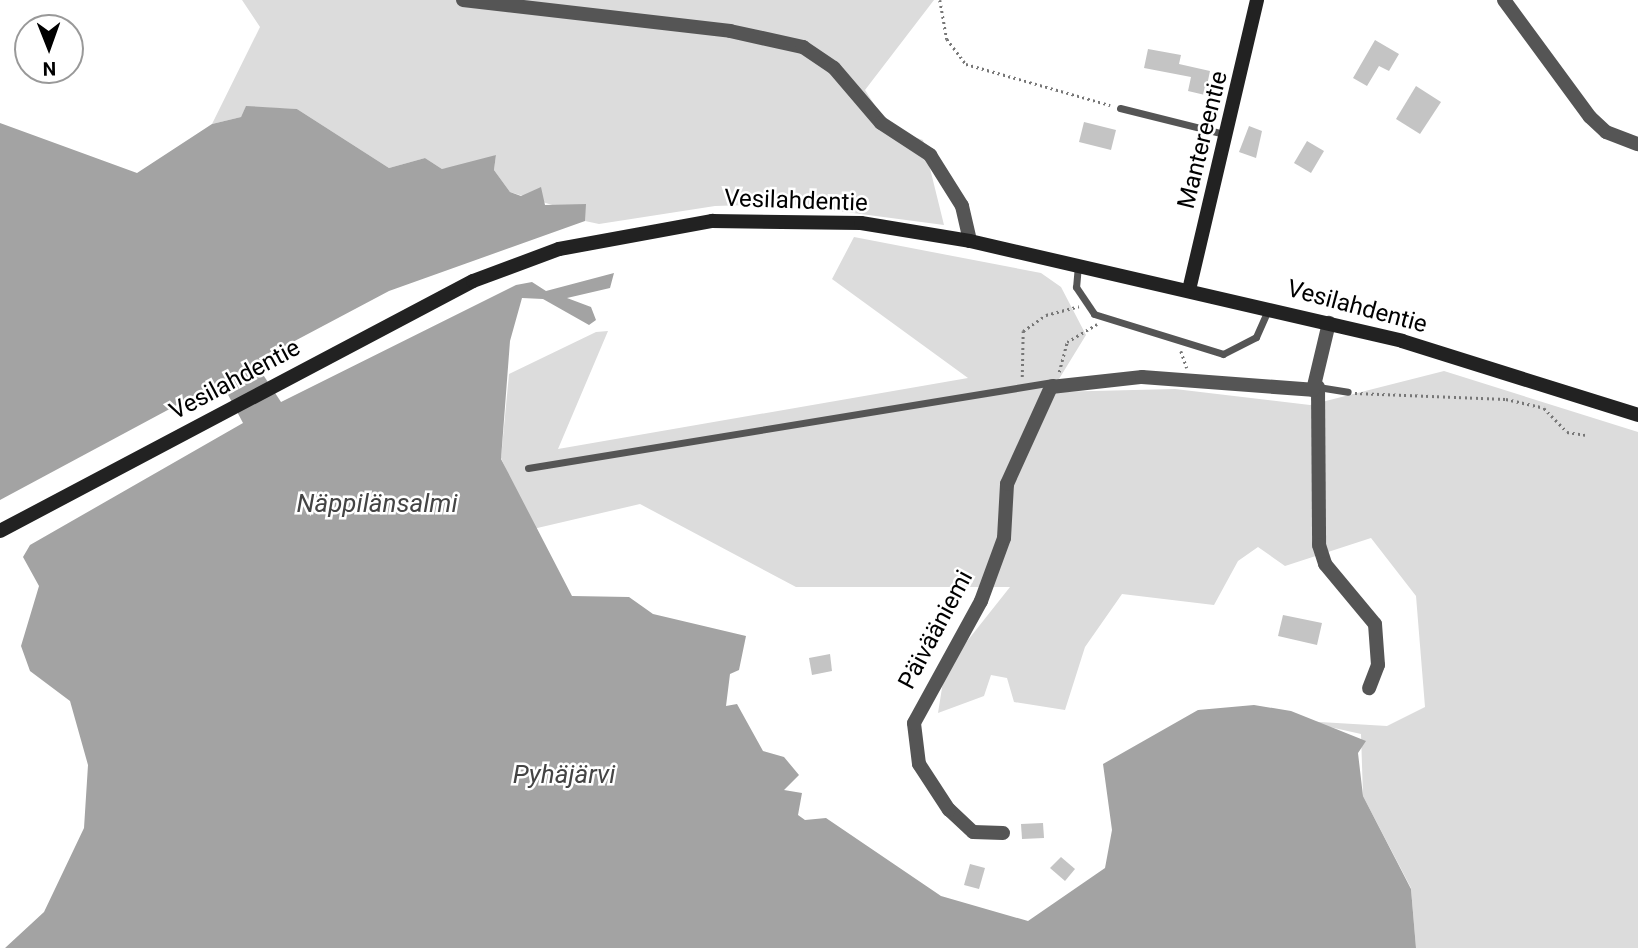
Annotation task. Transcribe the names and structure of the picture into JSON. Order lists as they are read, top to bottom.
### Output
{
  "streets": {
    "main road": ["Mantereentie", "Vesilahdentie"],
    "street": ["Päivääniemi"]
  },
  "crossings": [
    ["Mantereentie", "Vesilahdentie"]
  ],
  "water": ["Näppilänsalmi", "Pyhäjärvi"],
  "north": "bottom"
}
